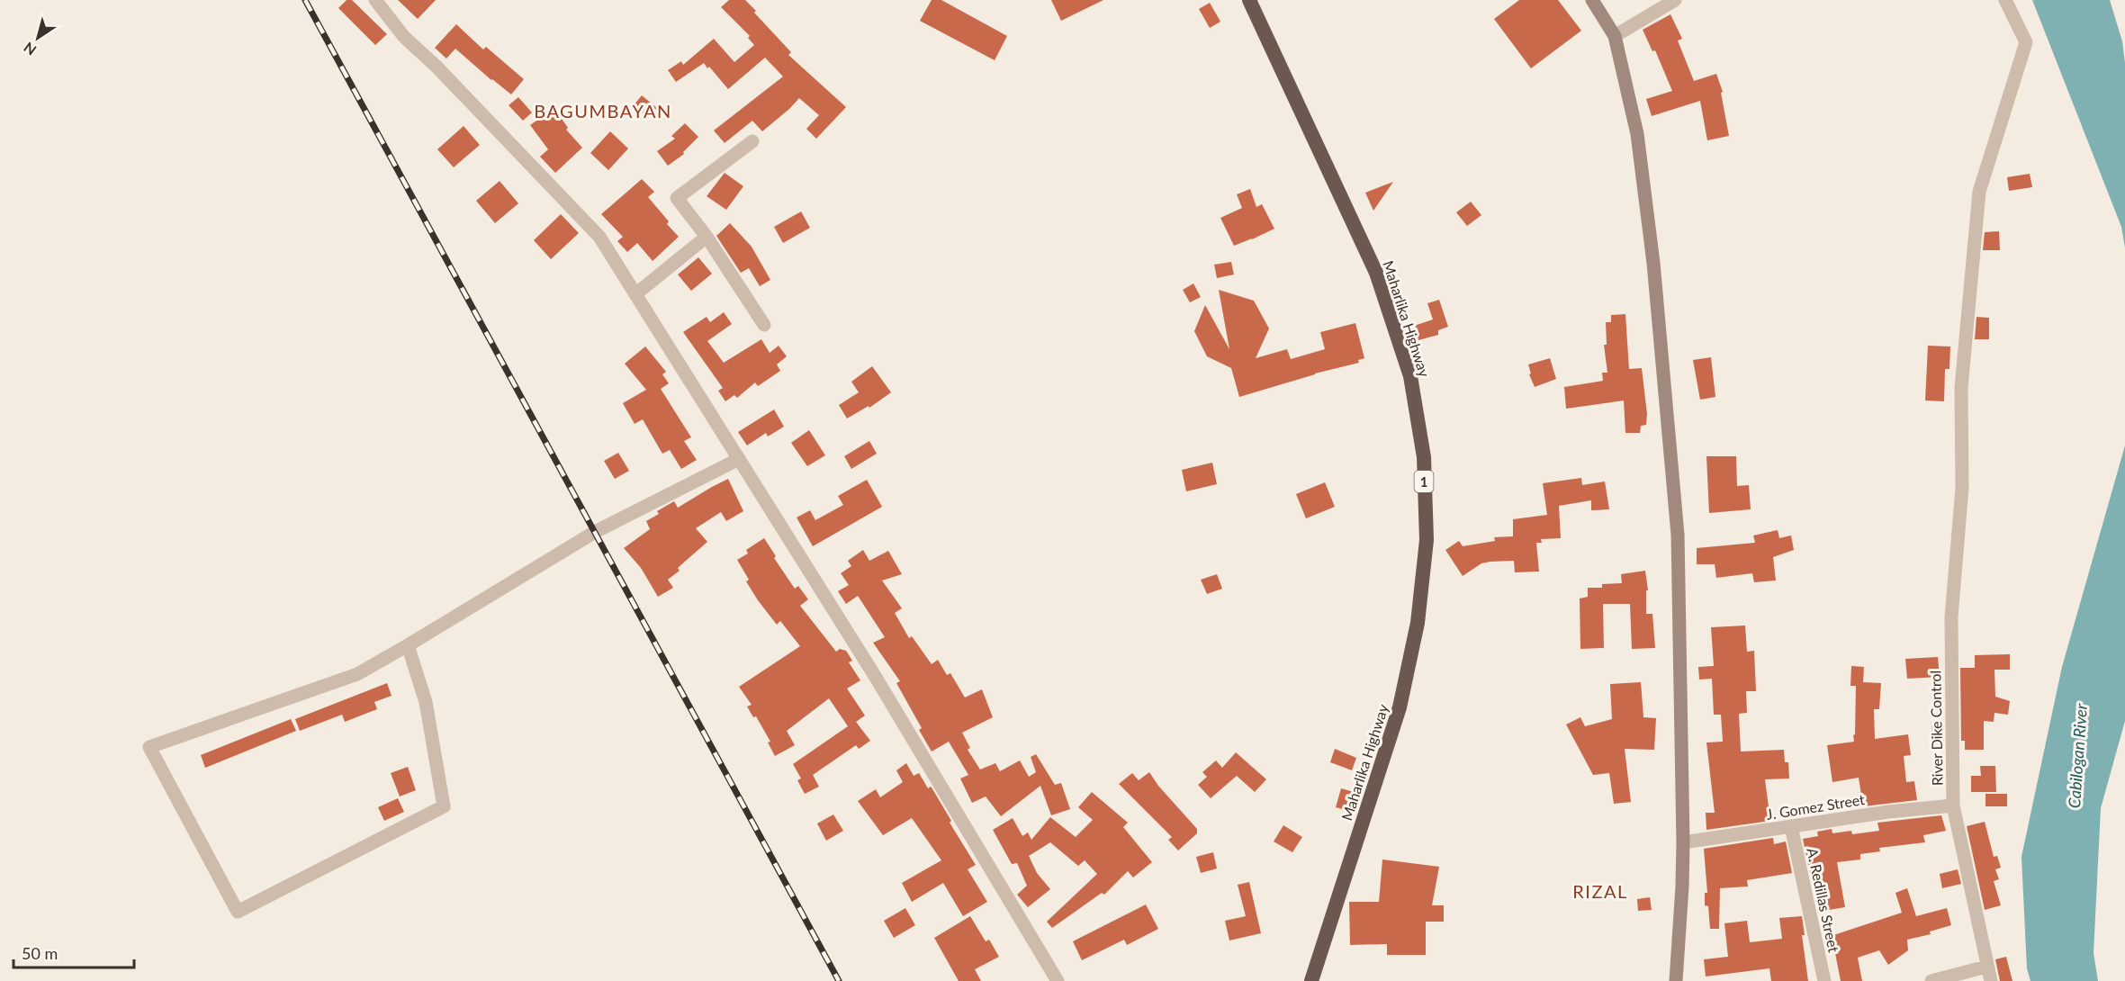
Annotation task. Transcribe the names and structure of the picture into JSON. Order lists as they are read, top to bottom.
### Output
{
  "streets": {
    "highway": ["Maharlika Highway", "1"],
    "street": ["River Dike Control", "J. Gomez Street", "A. Redillas Street"]
  },
  "crossings": [
    ["River Dike Control", "J. Gomez Street"],
    ["J. Gomez Street", "A. Redillas Street"]
  ],
  "districts": ["BAGUMBAYAN", "RIZAL"],
  "water": ["Cabilogan River"],
  "scale_bar": "50 m",
  "north": "bottom left"
}
